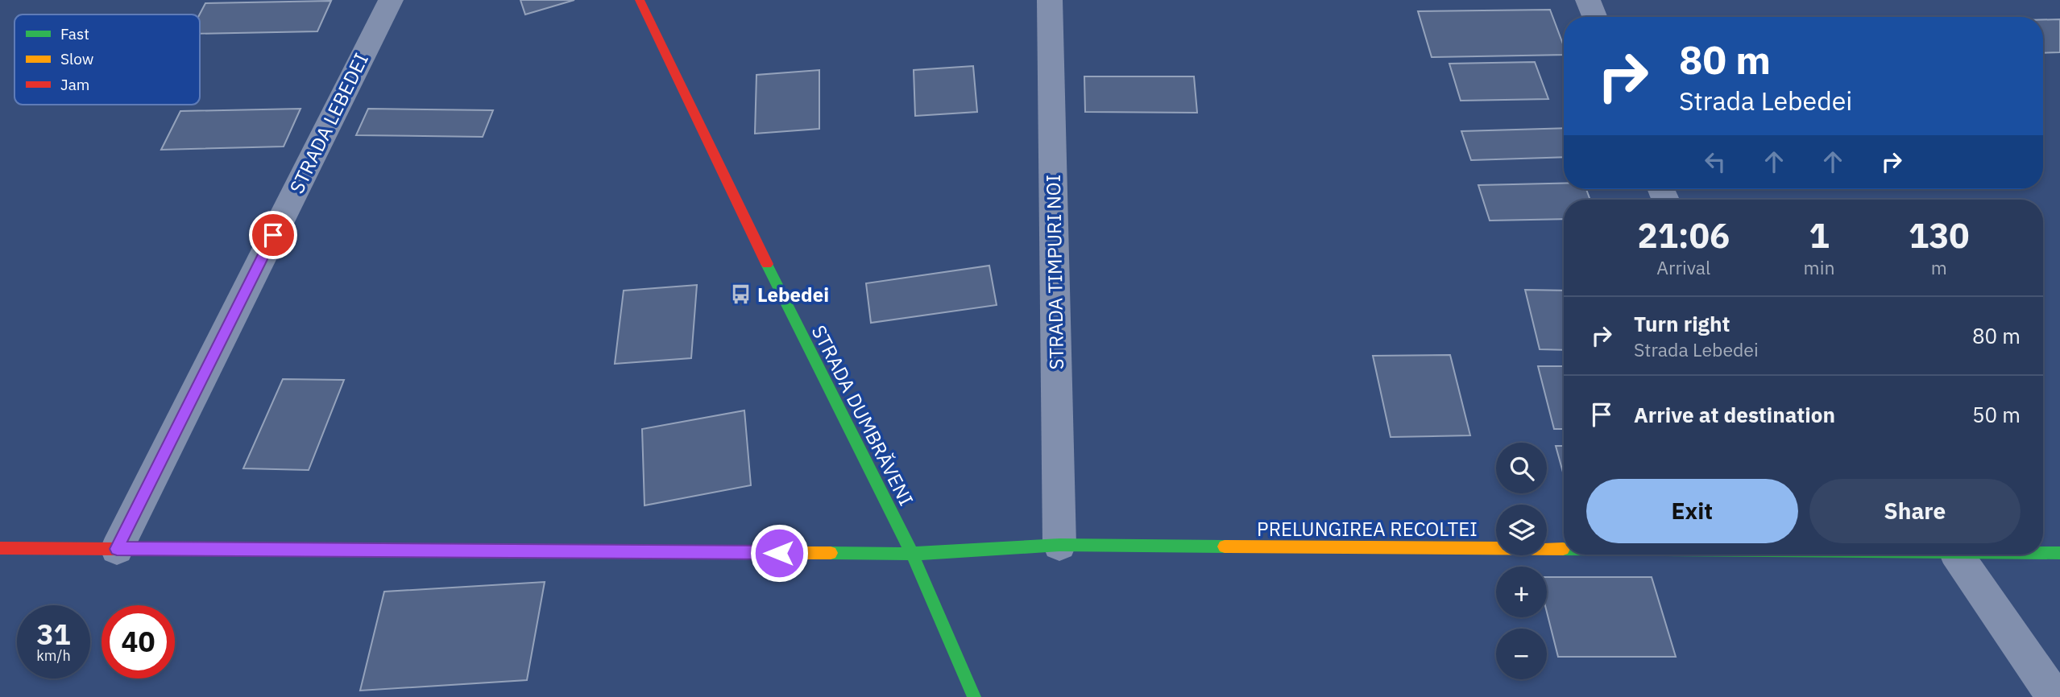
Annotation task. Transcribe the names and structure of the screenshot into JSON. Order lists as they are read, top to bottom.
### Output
{
  "streets": {
    "street": [
      "STRADA LEBEDEI",
      "STRADA TIMPURI NOI",
      "STRADA DUMBRĂVENI",
      "PRELUNGIREA RECOLTEI"
    ]
  },
  "crossings": [
    ["STRADA LEBEDEI", "PRELUNGIREA RECOLTEI"],
    ["STRADA TIMPURI NOI", "PRELUNGIREA RECOLTEI"],
    ["STRADA DUMBRĂVENI", "PRELUNGIREA RECOLTEI"]
  ],
  "places": {
    "bus stop": ["Lebedei"]
  },
  "legend": ["Fast", "Slow", "Jam"],
  "page": {
    "turn": ["80 m", "Strada Lebedei"],
    "eta": [
      "21:06",
      "Arrival",
      "1",
      "min",
      "130",
      "m"
    ],
    "list": [
      {
        "name": "Turn right",
        "note": "Strada Lebedei",
        "value": "80 m"
      },
      {
        "name": "Arrive at destination",
        "value": "50 m"
      }
    ],
    "map_buttons": ["+", "−"],
    "buttons": ["Exit", "Share"],
    "speed": "31 km/h",
    "limit": "40"
  }
}
